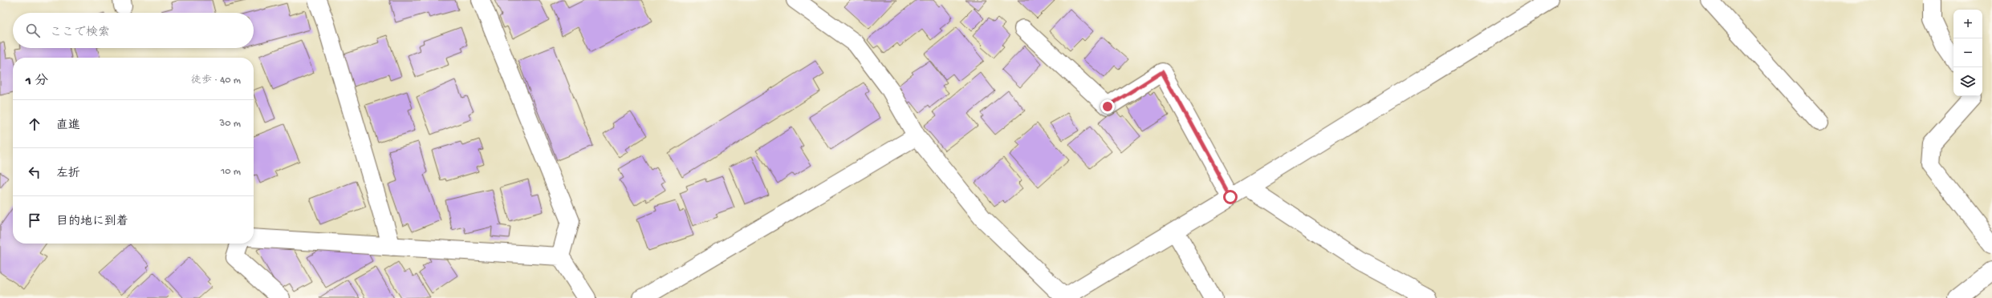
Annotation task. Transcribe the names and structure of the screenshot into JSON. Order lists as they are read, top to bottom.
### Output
{
  "page": {
    "map_buttons": ["+", "−"],
    "search": "ここで検索",
    "heading": ["1 分", "徒歩 · 40 m"],
    "list": [
      ["直進", "30 m"],
      ["左折", "10 m"],
      "目的地に到着"
    ]
  }
}
